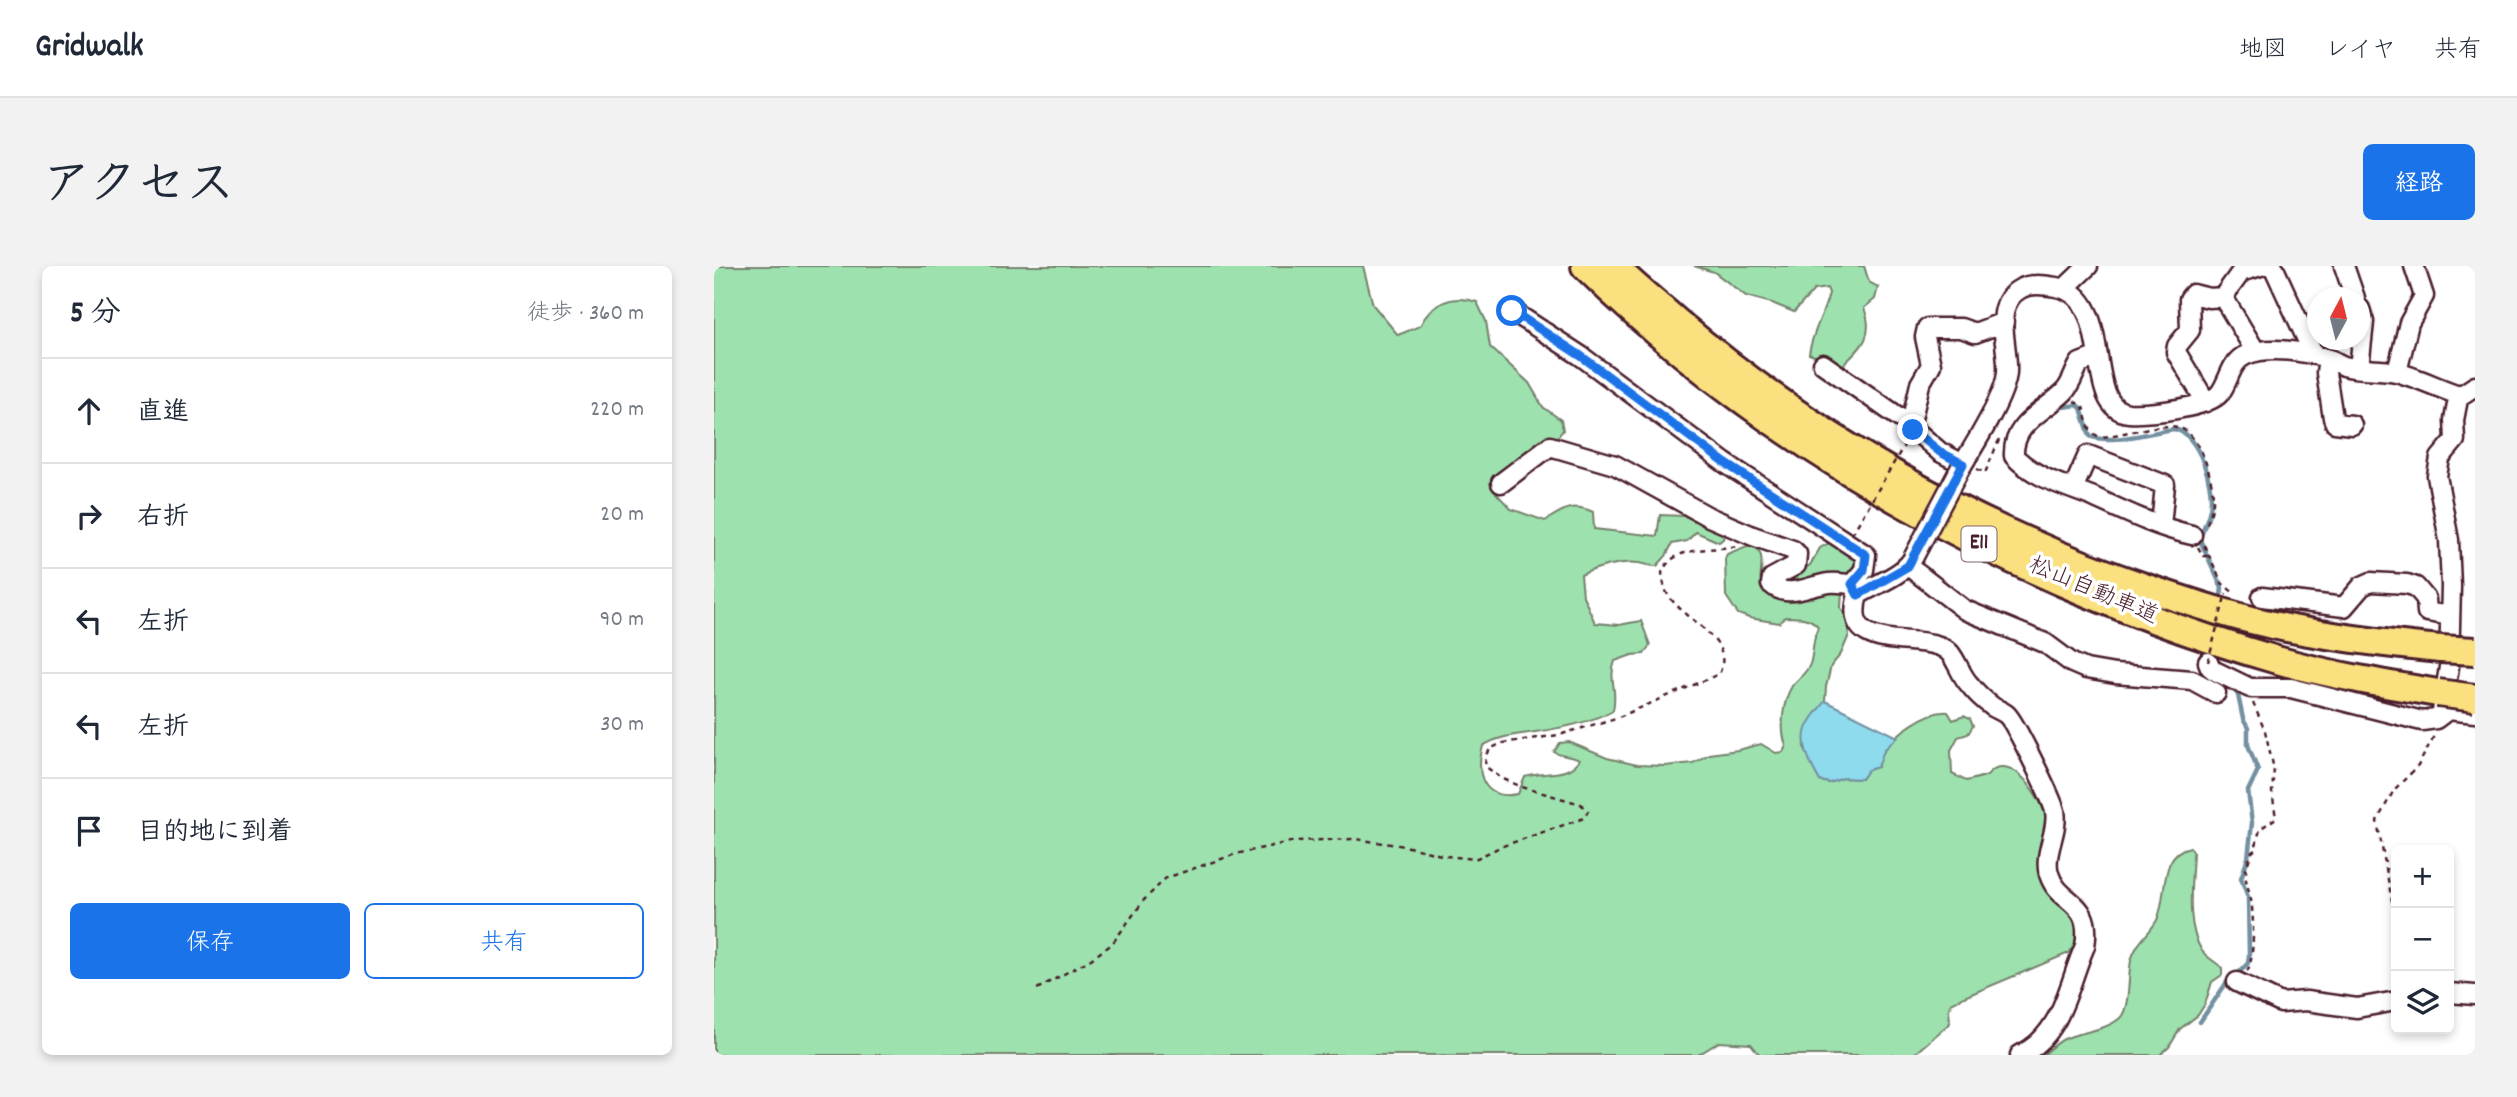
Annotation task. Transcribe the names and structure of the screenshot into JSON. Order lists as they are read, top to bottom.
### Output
{
  "streets": {
    "highway": ["E11", "松山自動車道"]
  },
  "north": "top",
  "page": {
    "header": "Gridwalk",
    "nav": ["地図", "レイヤ", "共有"],
    "title": "アクセス",
    "buttons": [
      "経路",
      ["保存", "共有"]
    ],
    "heading": ["5 分", "徒歩 · 360 m"],
    "list": [
      ["直進", "220 m"],
      ["右折", "20 m"],
      ["左折", "90 m"],
      ["左折", "30 m"],
      "目的地に到着"
    ],
    "map_buttons": ["+", "−"]
  }
}
